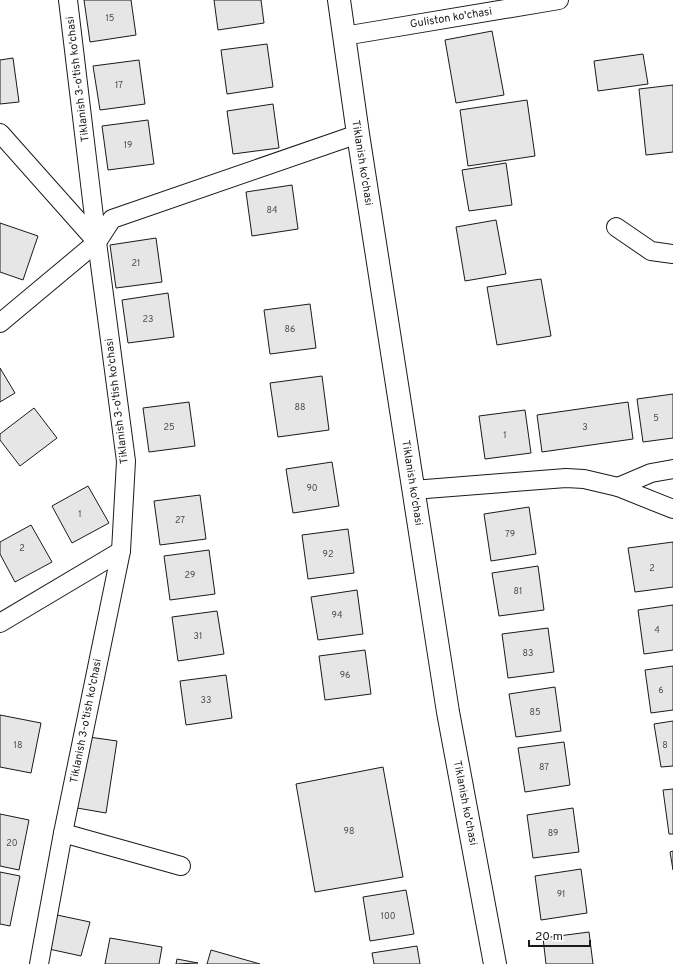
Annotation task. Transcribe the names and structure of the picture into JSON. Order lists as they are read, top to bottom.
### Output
{
  "streets": {
    "street": ["Guliston ko'chasi", "Tiklanish 3-o'tish ko'chasi", "Tiklanish ko'chasi"]
  },
  "crossings": [
    ["Guliston ko'chasi", "Tiklanish ko'chasi"]
  ],
  "house_numbers": [
    "15",
    "17",
    "19",
    "84",
    "21",
    "23",
    "86",
    "88",
    "5",
    "25",
    "3",
    "1",
    "90",
    "1",
    "27",
    "79",
    "2",
    "92",
    "2",
    "29",
    "81",
    "94",
    "4",
    "31",
    "83",
    "96",
    "6",
    "33",
    "85",
    "18",
    "8",
    "87",
    "98",
    "89",
    "20",
    "91",
    "100"
  ],
  "scale_bar": "20 m"
}
